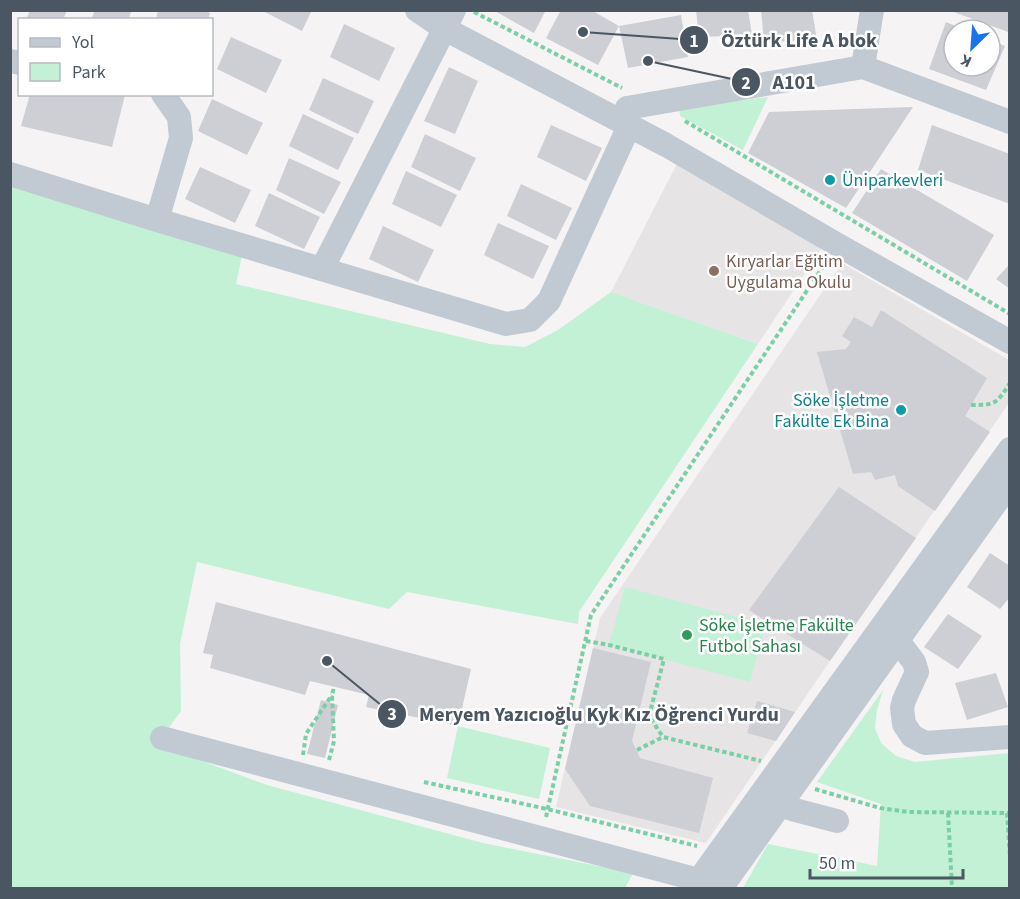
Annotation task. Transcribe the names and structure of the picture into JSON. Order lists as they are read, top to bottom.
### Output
{
  "places": [
    "Öztürk Life A blok",
    "A101",
    "Üniparkevleri",
    "Kıryarlar Eğitim Uygulama Okulu",
    "Söke İşletme Fakülte Ek Bina",
    "Söke İşletme Fakülte Futbol Sahası",
    "Meryem Yazıcıoğlu Kyk Kız Öğrenci Yurdu"
  ],
  "legend": ["Yol", "Park"],
  "scale_bar": "50 m",
  "north": "bottom left"
}
